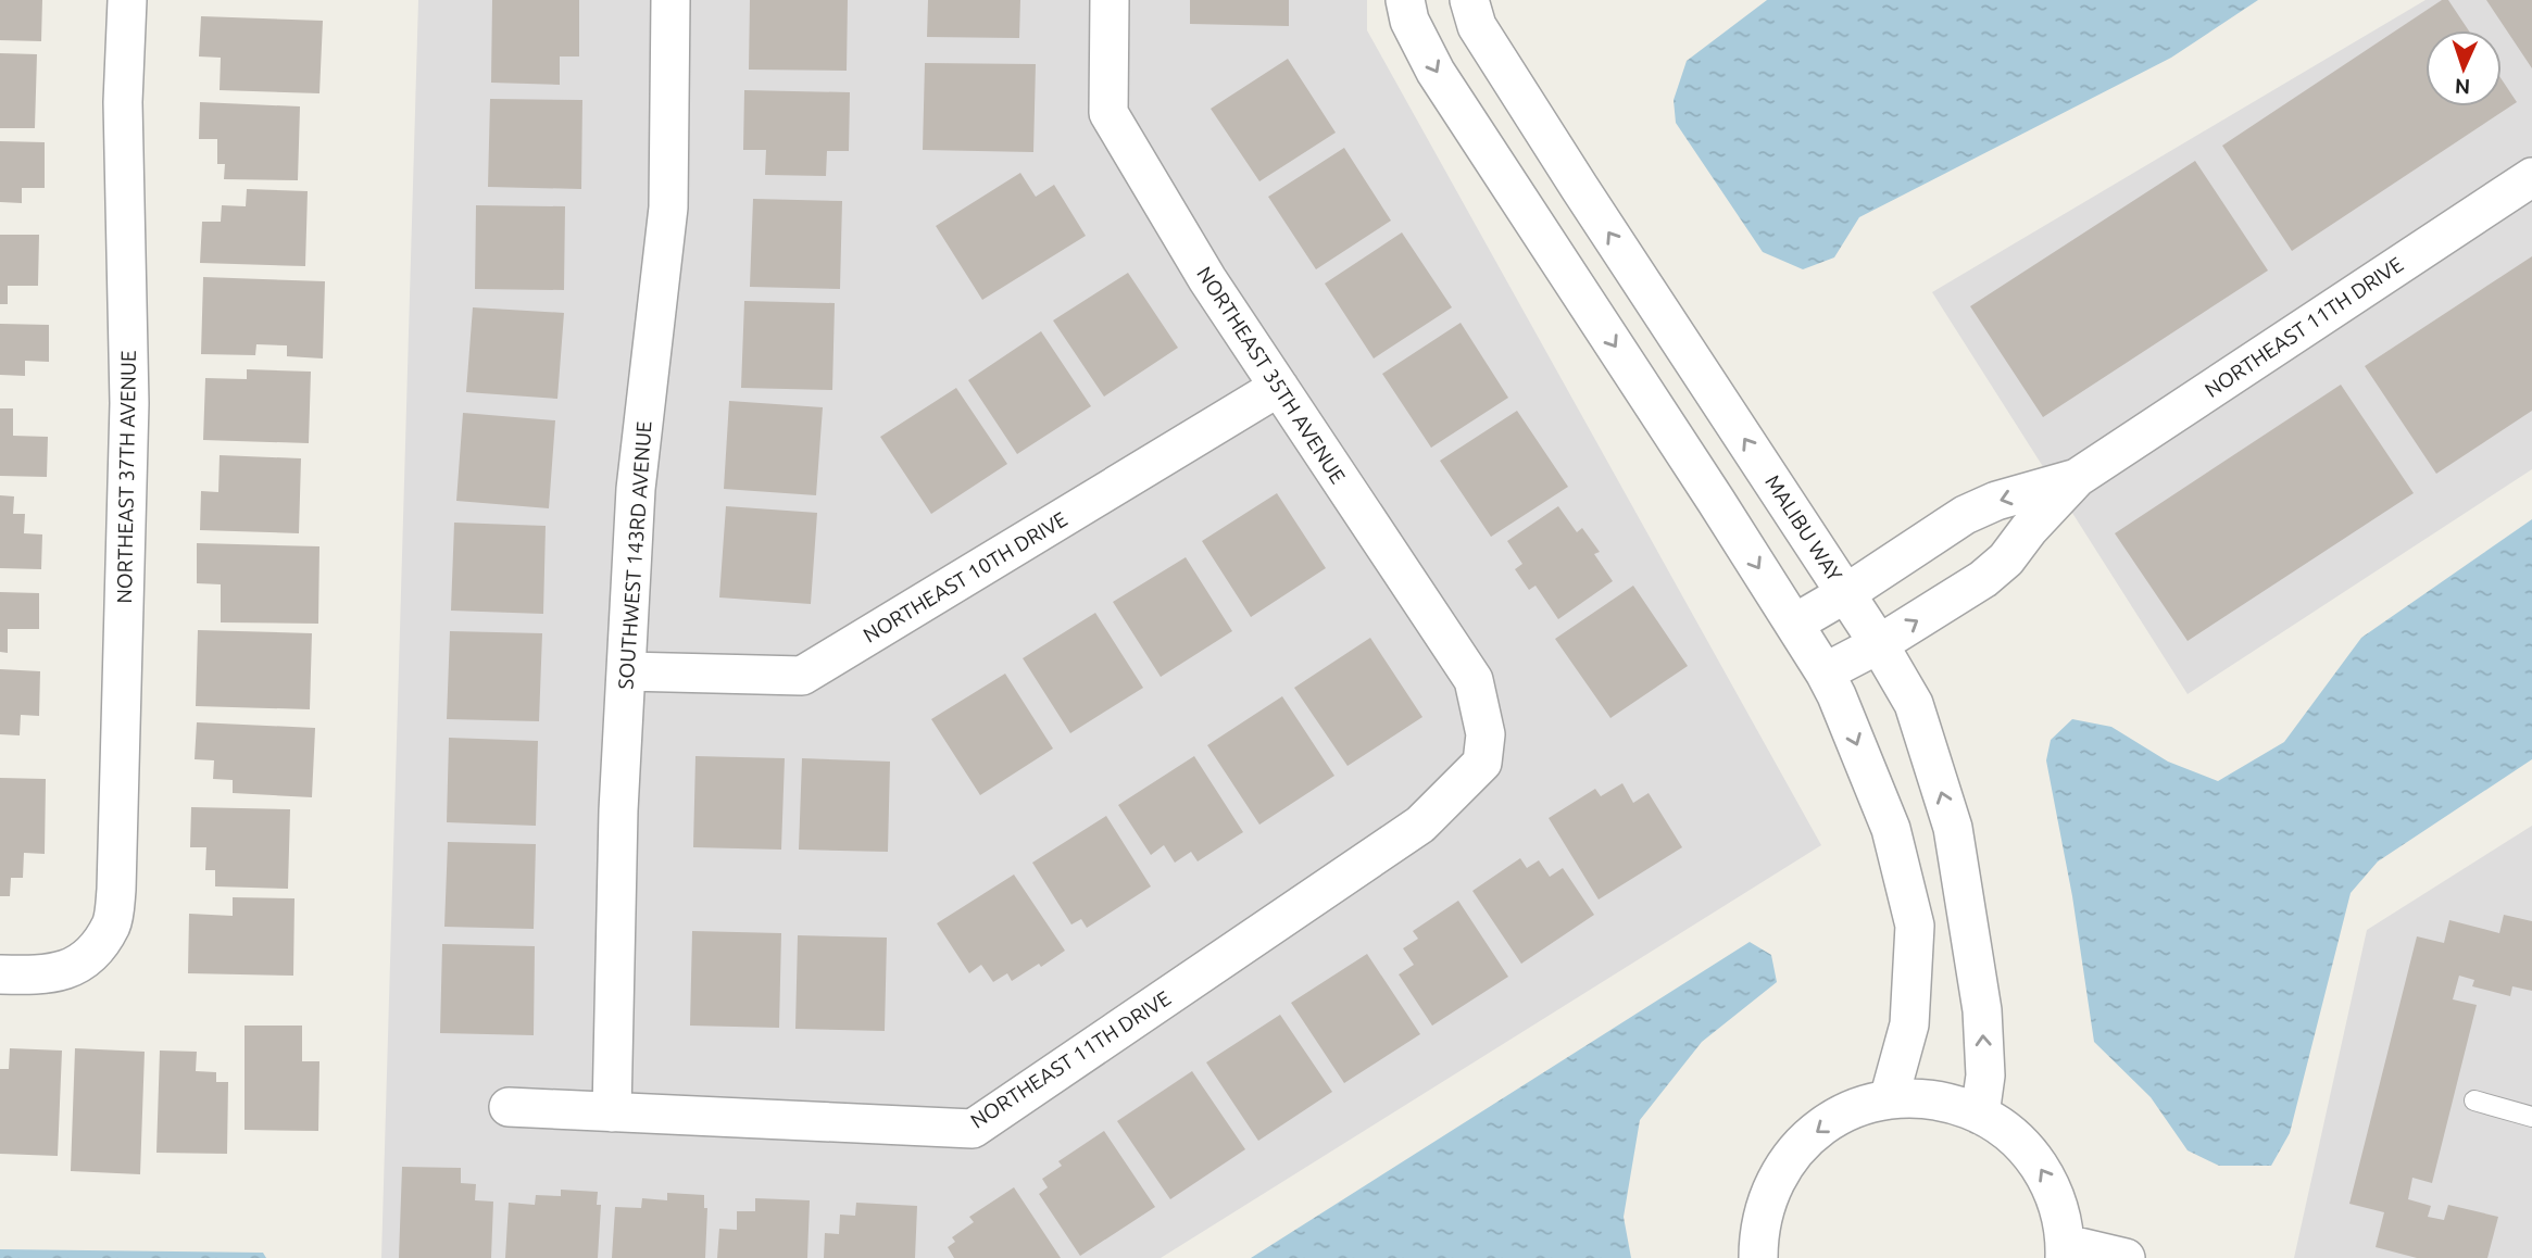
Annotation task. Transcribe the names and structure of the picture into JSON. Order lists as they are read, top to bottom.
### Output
{
  "streets": {
    "street": [
      "NORTHEAST 11TH DRIVE",
      "NORTHEAST 35TH AVENUE",
      "NORTHEAST 37TH AVENUE",
      "MALIBU WAY",
      "SOUTHWEST 143RD AVENUE",
      "NORTHEAST 10TH DRIVE"
    ]
  },
  "crossings": [
    ["NORTHEAST 11TH DRIVE", "NORTHEAST 35TH AVENUE"],
    ["NORTHEAST 11TH DRIVE", "MALIBU WAY"],
    ["NORTHEAST 11TH DRIVE", "SOUTHWEST 143RD AVENUE"],
    ["NORTHEAST 35TH AVENUE", "NORTHEAST 10TH DRIVE"],
    ["SOUTHWEST 143RD AVENUE", "NORTHEAST 10TH DRIVE"]
  ],
  "north": "bottom"
}
